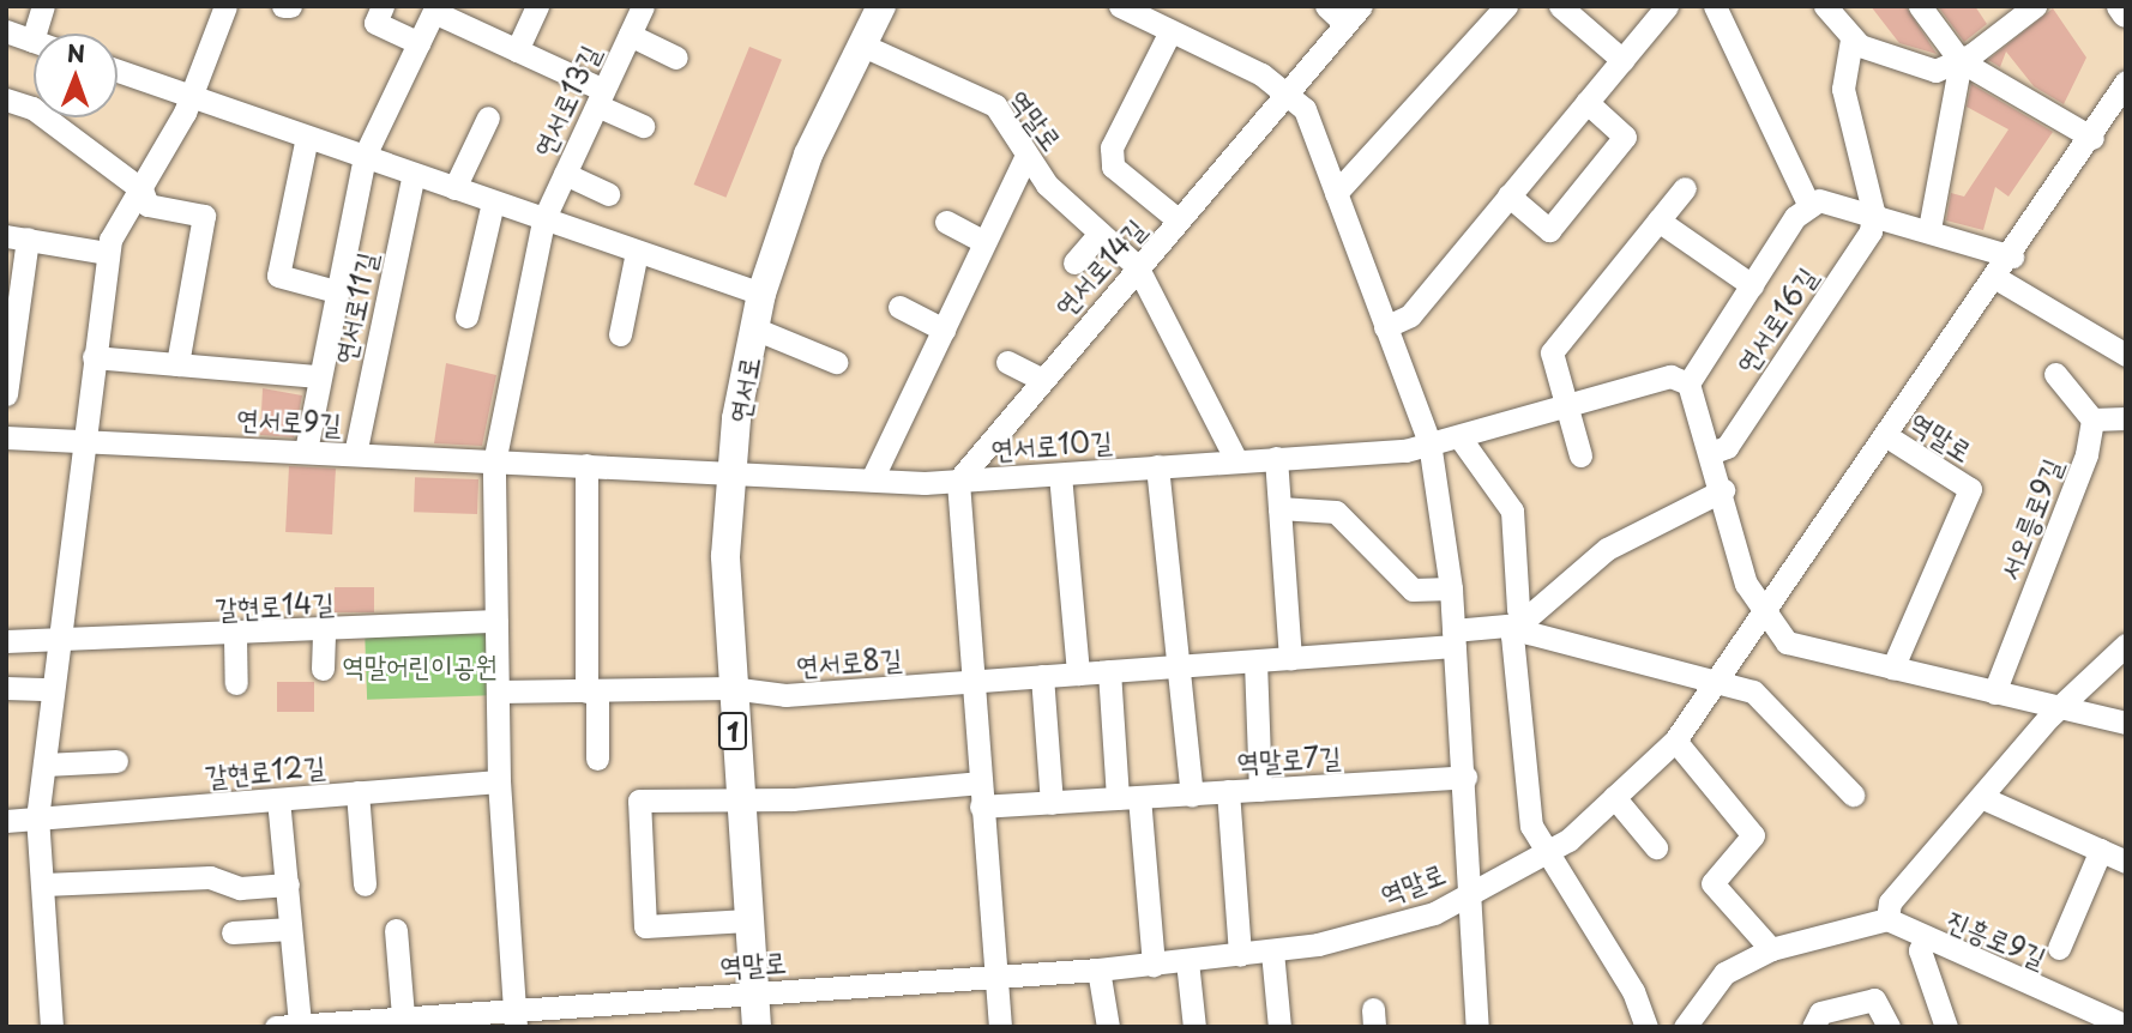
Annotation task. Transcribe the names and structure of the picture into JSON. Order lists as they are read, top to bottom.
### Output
{
  "streets": {
    "main road": ["연서로", "1"],
    "street": [
      "연서로13길",
      "역말로",
      "연서로14길",
      "연서로11길",
      "연서로16길",
      "연서로9길",
      "연서로10길",
      "서오릉로9길",
      "갈현로14길",
      "연서로8길",
      "역말로7길",
      "갈현로12길",
      "진흥로9길"
    ]
  },
  "crossings": [
    ["역말로", "연서로14길"],
    ["역말로", "연서로"],
    ["역말로", "갈현로12길"],
    ["연서로14길", "연서로10길"],
    ["연서로11길", "연서로9길"],
    ["연서로16길", "연서로10길"],
    ["연서로", "연서로9길"],
    ["연서로", "연서로10길"],
    ["연서로", "연서로8길"],
    ["연서로9길", "연서로10길"]
  ],
  "parks": ["역말어린이공원"],
  "north": "top"
}
